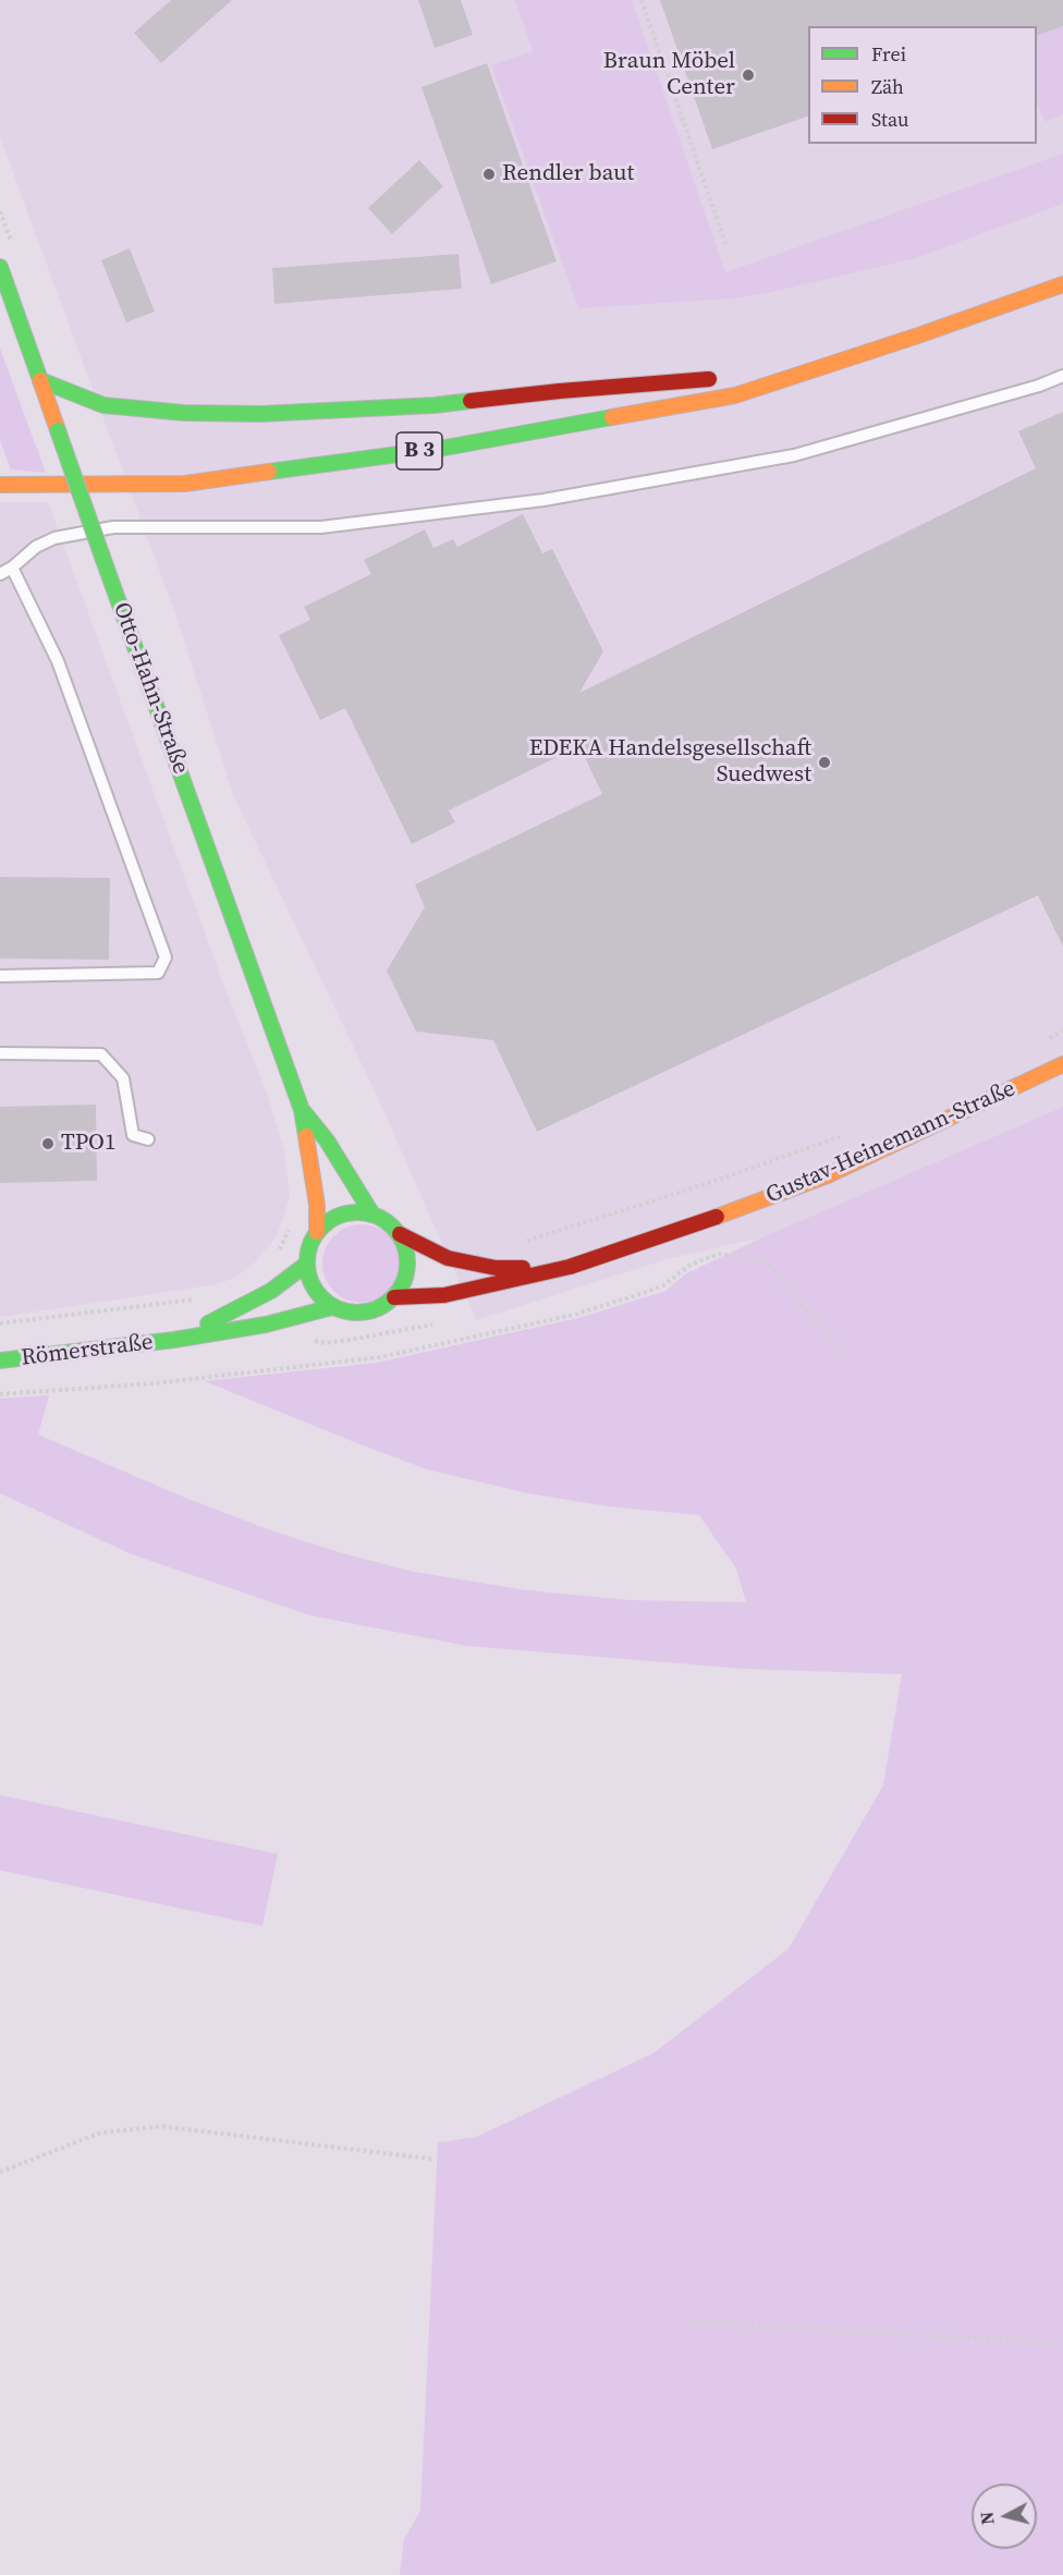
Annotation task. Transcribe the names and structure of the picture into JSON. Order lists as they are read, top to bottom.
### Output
{
  "streets": {
    "street": [
      "B 3",
      "Otto-Hahn-Straße",
      "Gustav-Heinemann-Straße",
      "Römerstraße"
    ]
  },
  "crossings": [
    ["B 3", "Otto-Hahn-Straße"],
    ["Otto-Hahn-Straße", "Gustav-Heinemann-Straße"],
    ["Otto-Hahn-Straße", "Römerstraße"],
    ["Gustav-Heinemann-Straße", "Römerstraße"]
  ],
  "places": [
    "Braun Möbel Center",
    "Rendler baut",
    "EDEKA Handelsgesellschaft Suedwest",
    "TPO1"
  ],
  "legend": ["Frei", "Zäh", "Stau"],
  "north": "left"
}
